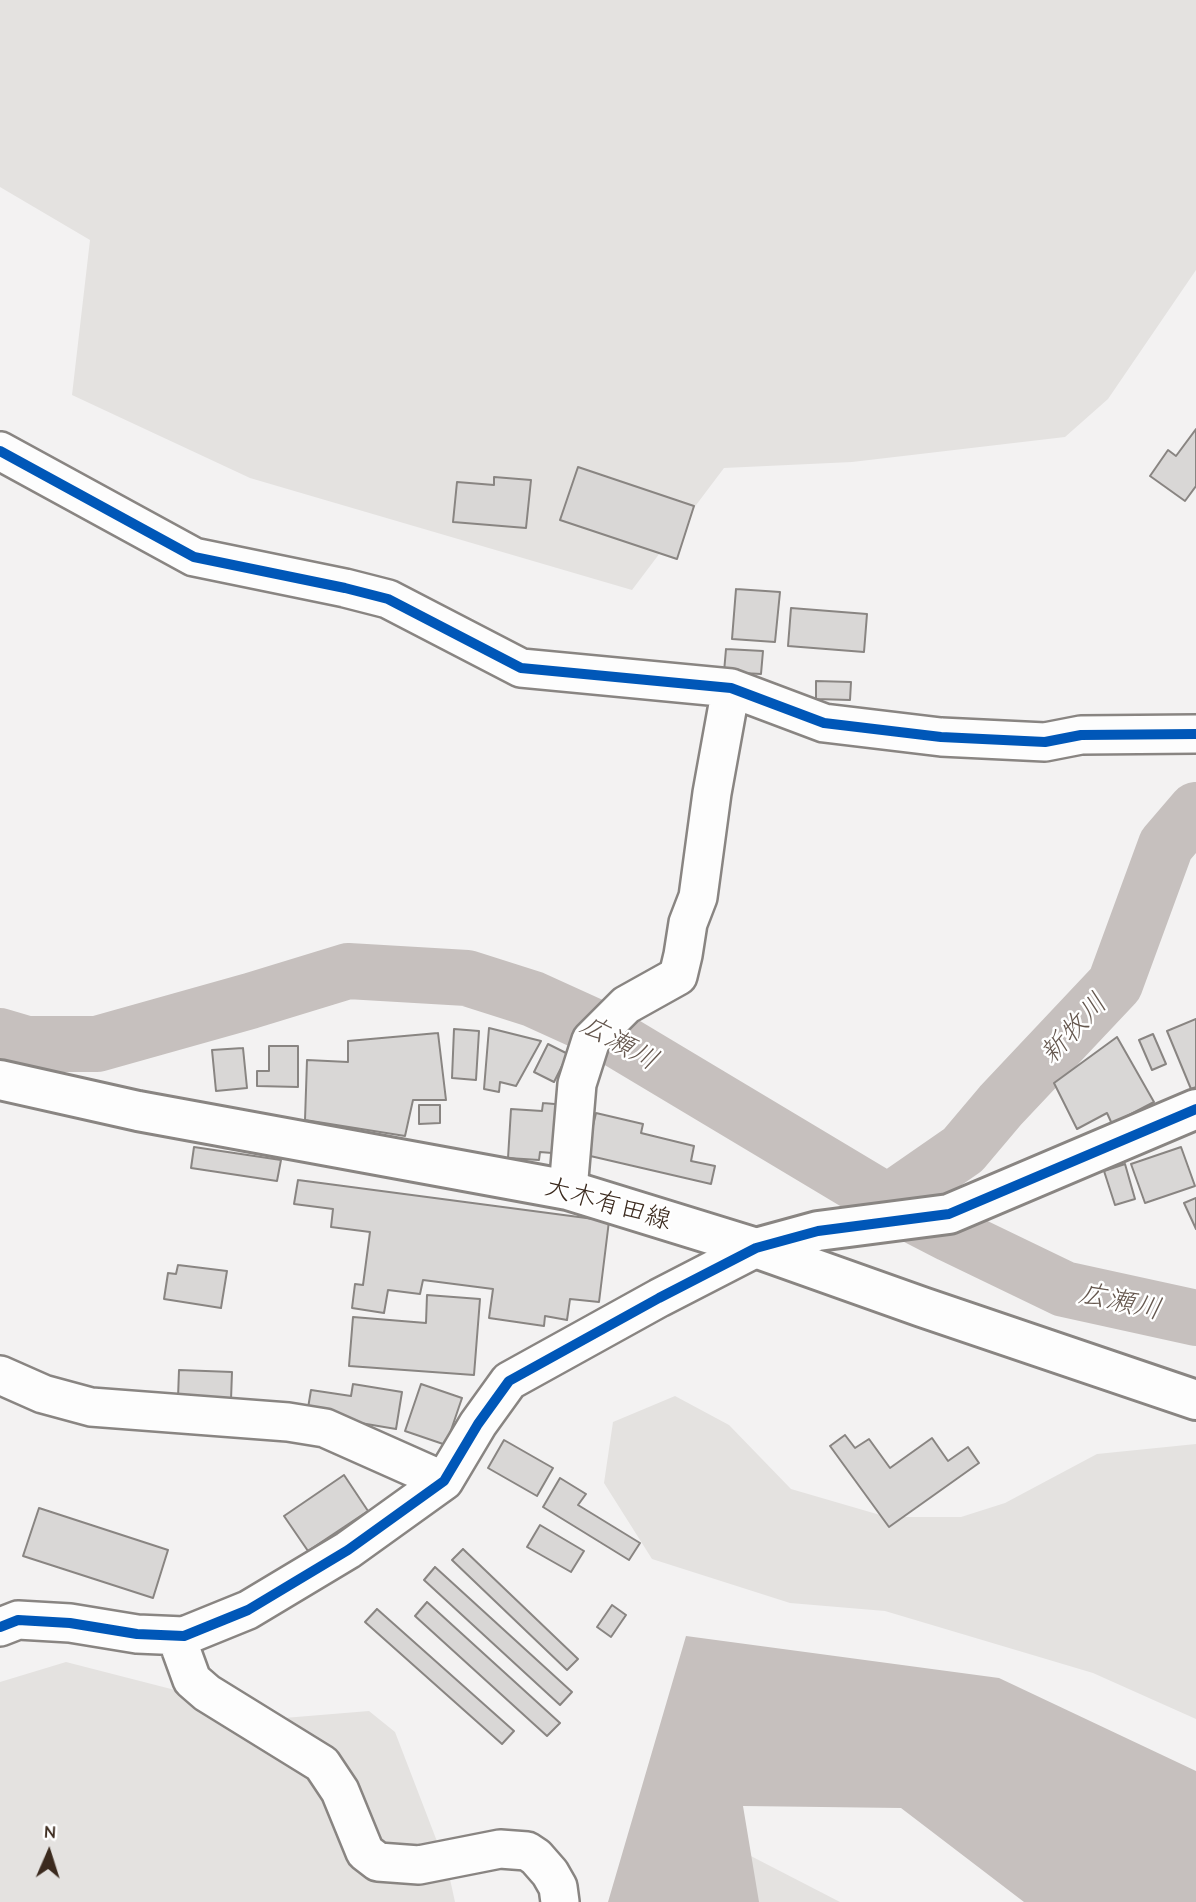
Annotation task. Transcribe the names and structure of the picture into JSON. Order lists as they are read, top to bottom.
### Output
{
  "streets": {
    "main road": ["大木有田線"]
  },
  "water": ["新牧川", "広瀬川"],
  "north": "top"
}
